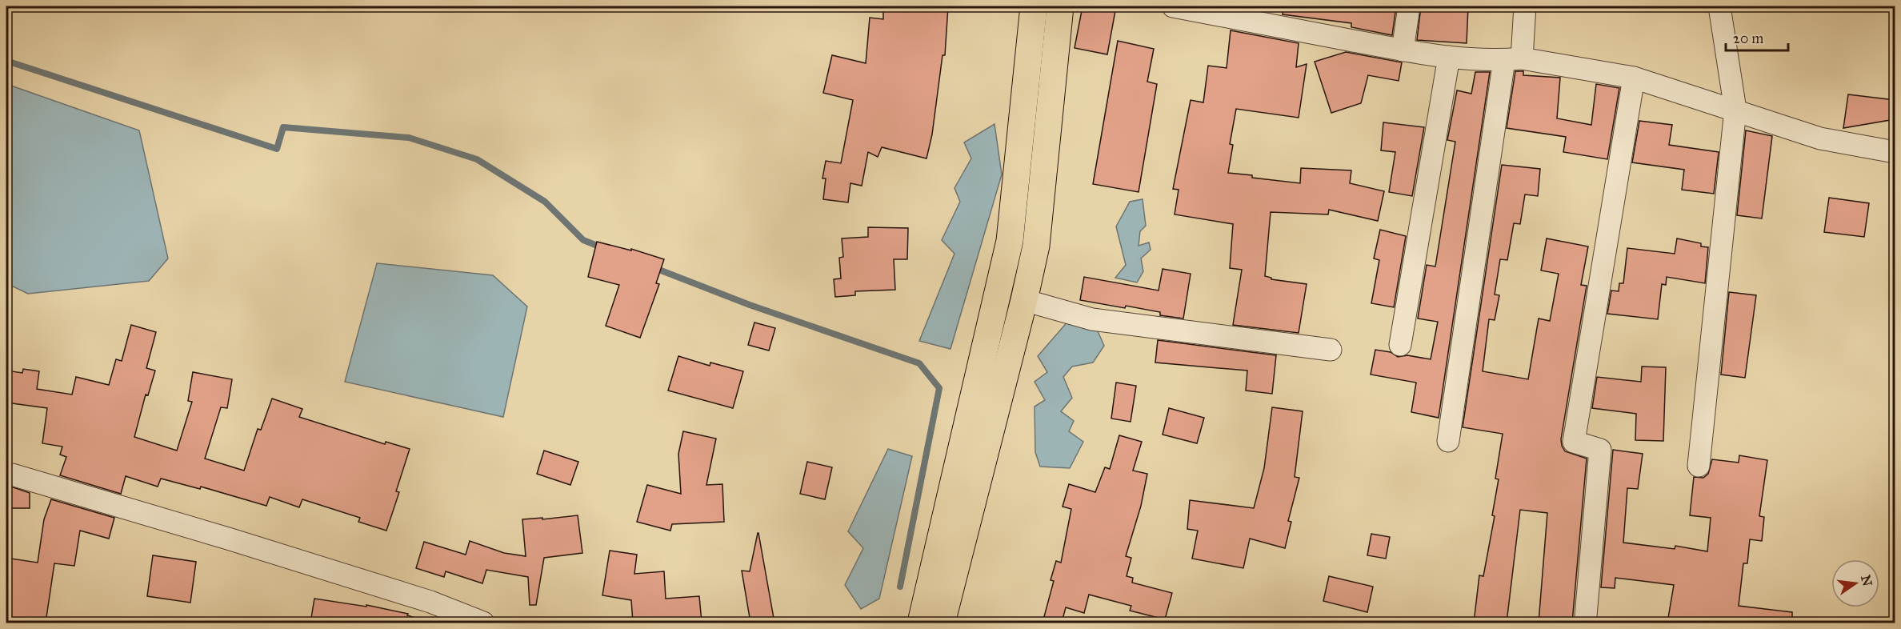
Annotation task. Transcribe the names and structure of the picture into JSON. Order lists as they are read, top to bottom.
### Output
{
  "scale_bar": "20 m",
  "north": "right"
}
